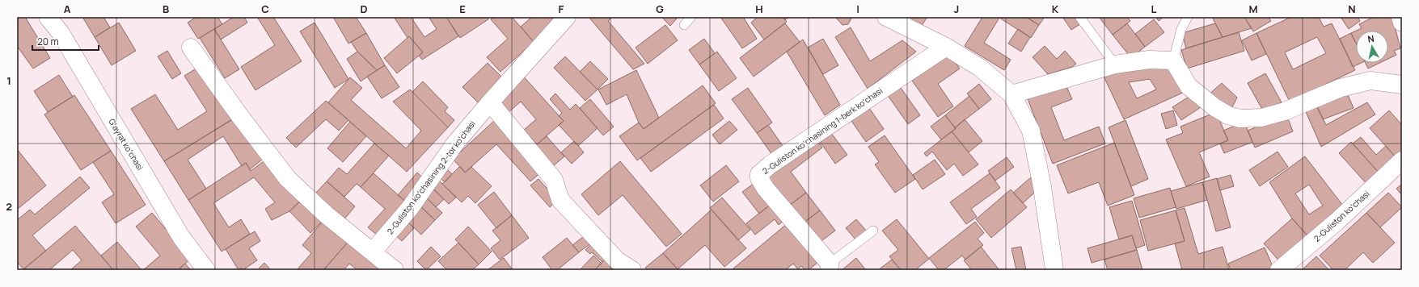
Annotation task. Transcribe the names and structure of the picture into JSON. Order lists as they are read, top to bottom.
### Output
{
  "streets": {
    "street": [
      "2-Guliston koʻchasining 1-berk koʻchasi",
      "Gʻayrat koʻchasi",
      "2-Guliston koʻchasining 2-tor koʻchasi",
      "2-Guliston koʻchasi"
    ]
  },
  "scale_bar": "20 m",
  "north": "top",
  "grid": {
    "columns": [
      "A",
      "B",
      "C",
      "D",
      "E",
      "F",
      "G",
      "H",
      "I",
      "J",
      "K",
      "L",
      "M",
      "N"
    ],
    "rows": ["1", "2"]
  }
}
